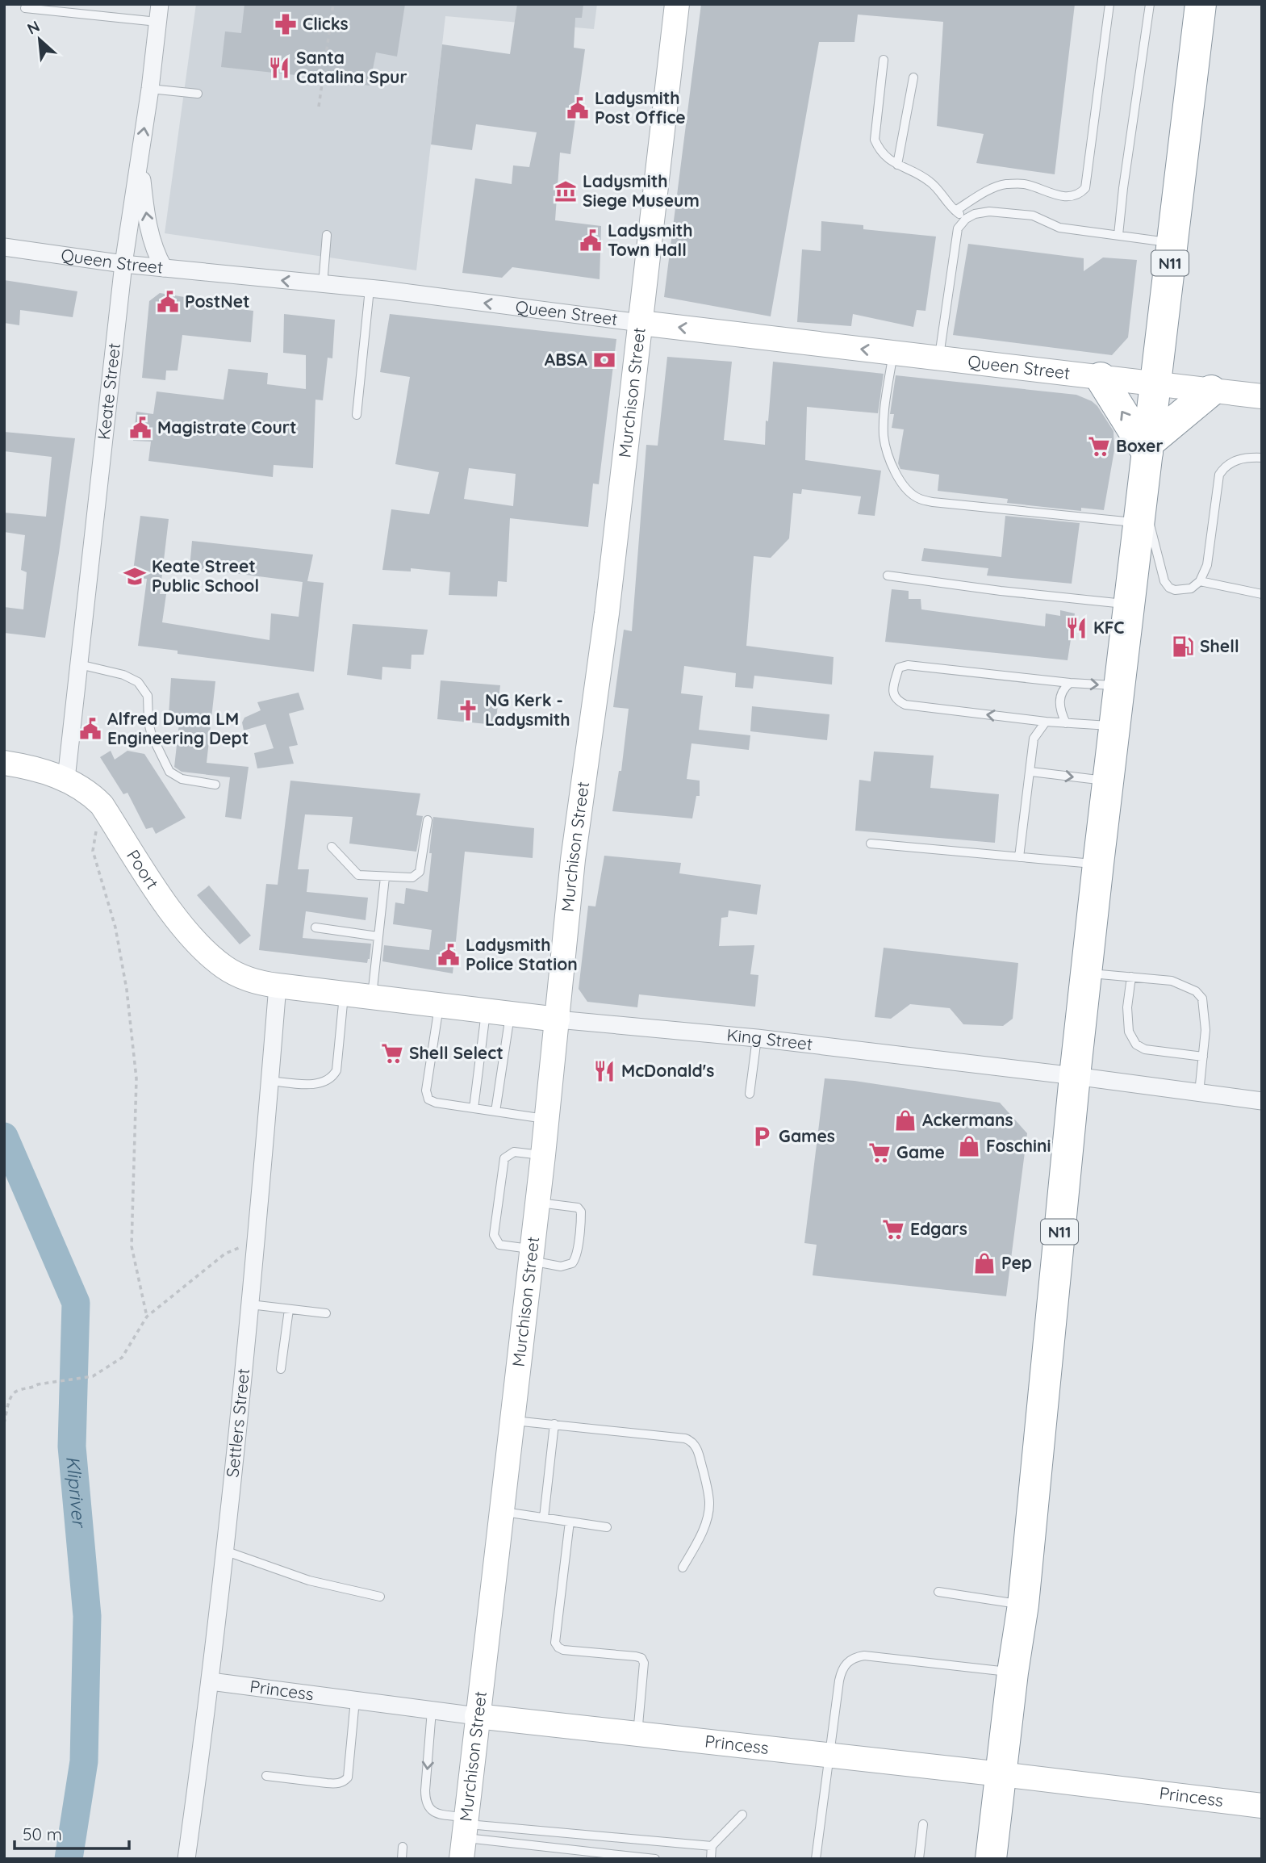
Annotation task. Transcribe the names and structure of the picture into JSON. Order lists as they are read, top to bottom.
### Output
{
  "streets": {
    "highway": ["N11"],
    "street": [
      "Queen Street",
      "Keate Street",
      "Murchison Street",
      "Poort",
      "King Street",
      "Settlers Street",
      "Princess"
    ]
  },
  "crossings": [
    ["Queen Street", "N11"],
    ["Queen Street", "Keate Street"],
    ["Queen Street", "Murchison Street"],
    ["N11", "King Street"],
    ["N11", "Princess"],
    ["Keate Street", "Poort"],
    ["Murchison Street", "King Street"],
    ["Murchison Street", "Princess"],
    ["Poort", "King Street"],
    ["Poort", "Settlers Street"],
    ["King Street", "Settlers Street"],
    ["Settlers Street", "Princess"]
  ],
  "one_way": ["Queen Street"],
  "water": ["Klipriver"],
  "places": {
    "pharmacy": ["Clicks"],
    "restaurant": ["Santa Catalina Spur", "KFC", "McDonald's"],
    "public building": [
      "Ladysmith Post Office",
      "Ladysmith Town Hall",
      "PostNet",
      "Magistrate Court",
      "Alfred Duma LM Engineering Dept",
      "Ladysmith Police Station"
    ],
    "museum": ["Ladysmith Siege Museum"],
    "bank": ["ABSA"],
    "supermarket": [
      "Boxer",
      "Shell Select",
      "Game",
      "Edgars"
    ],
    "school or university": ["Keate Street Public School"],
    "fuel station": ["Shell"],
    "church": ["NG Kerk - Ladysmith"],
    "shop": ["Ackermans", "Foschini", "Pep"],
    "parking": ["Games"]
  },
  "scale_bar": "50 m",
  "north": "top left"
}
